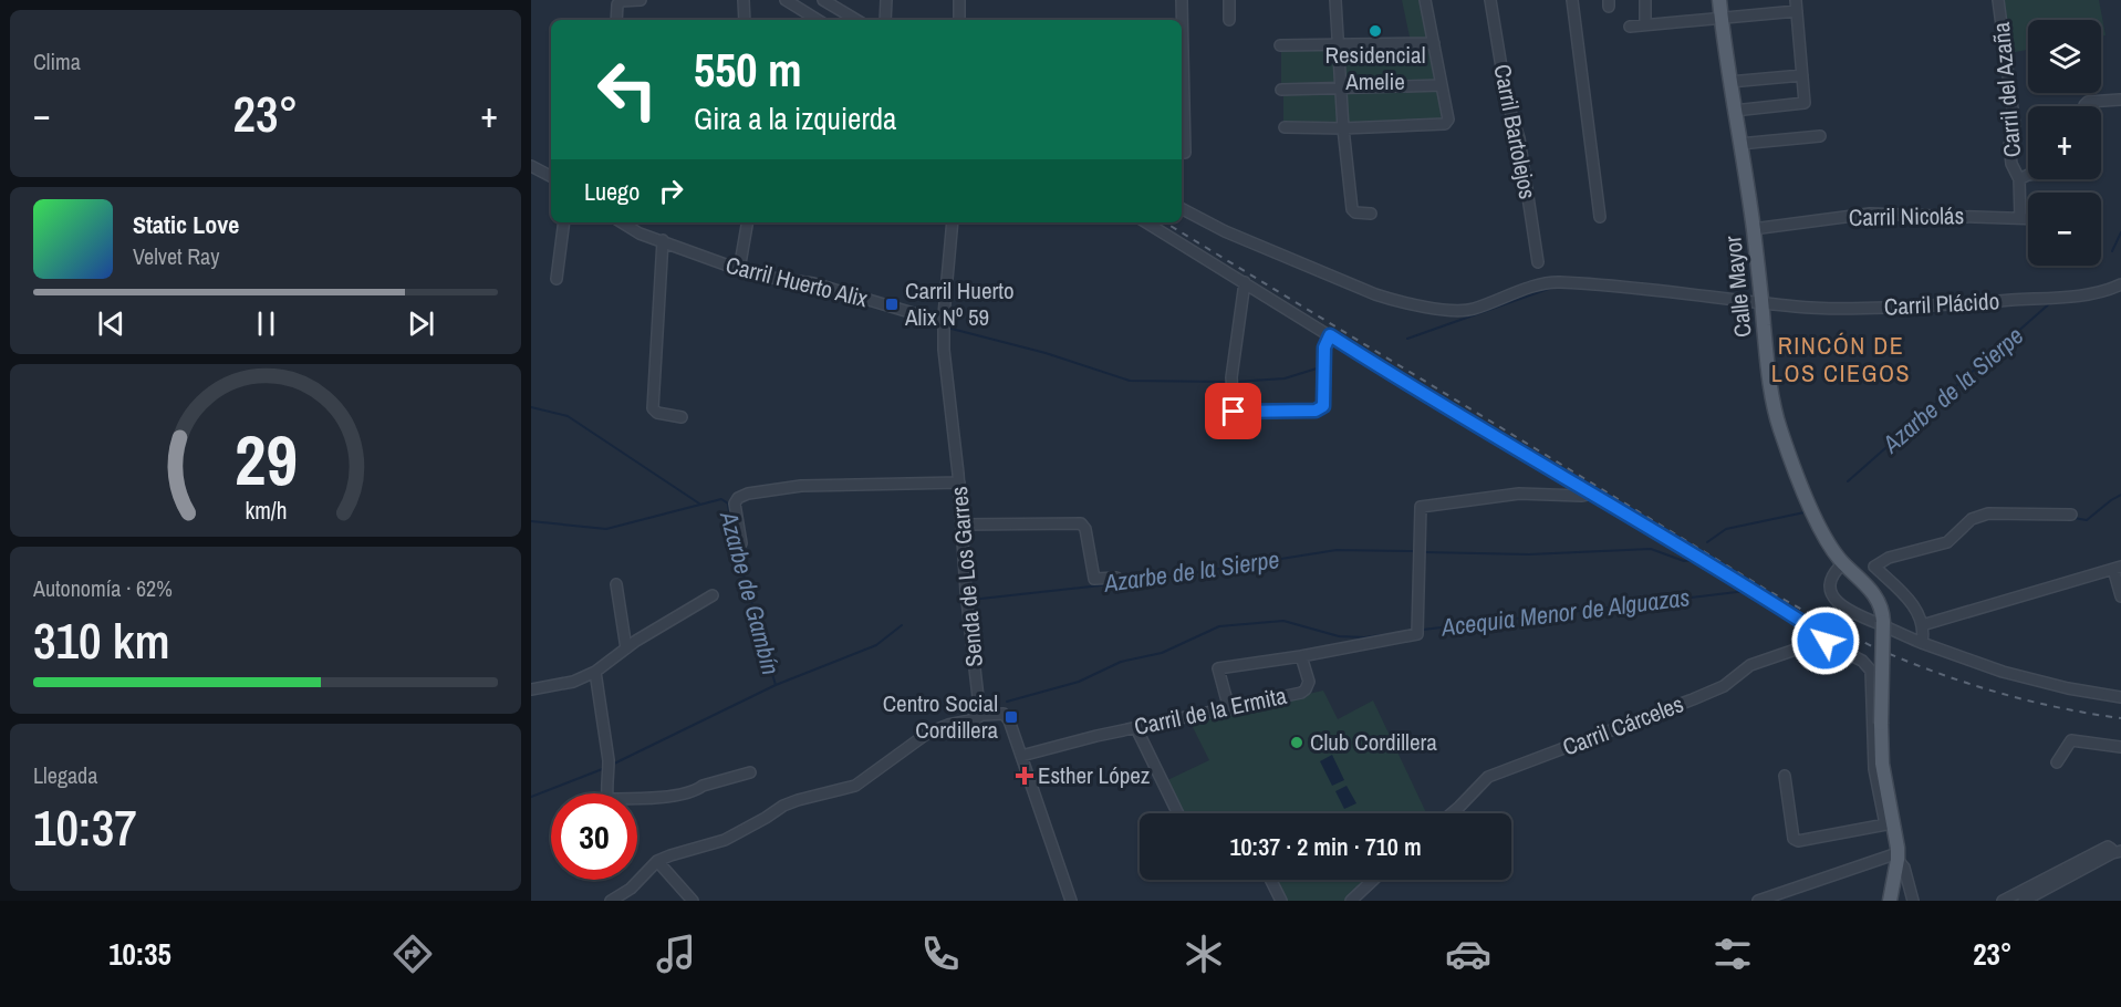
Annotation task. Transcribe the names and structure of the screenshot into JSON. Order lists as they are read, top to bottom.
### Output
{
  "streets": {
    "main road": ["Calle Mayor"],
    "street": [
      "Carril del Azaña",
      "Carril Bartolejos",
      "Carril Nicolás",
      "Carril Huerto Alix",
      "Carril Plácido",
      "Senda de Los Garres",
      "Carril de la Ermita",
      "Carril Cárceles"
    ]
  },
  "crossings": [
    ["Carril del Azaña", "Carril Nicolás"],
    ["Carril Nicolás", "Calle Mayor"],
    ["Carril Huerto Alix", "Senda de Los Garres"],
    ["Calle Mayor", "Carril Plácido"]
  ],
  "districts": ["RINCÓN DE LOS CIEGOS"],
  "water": ["Azarbe de la Sierpe", "Azarbe de Gambín", "Acequia Menor de Alguazas"],
  "places": {
    "other": ["Residencial Amelie", "Club Cordillera"],
    "transit": ["Carril Huerto Alix Nº 59", "Centro Social Cordillera"],
    "health": ["Esther López"]
  },
  "page": {
    "tile": [
      "Clima",
      ["Autonomía · 62%", "310 km"],
      ["Llegada", "10:37"]
    ],
    "map_buttons": ["+", "−"],
    "turn": ["550 m", "Gira a la izquierda"],
    "heat": ["−", "23°", "+"],
    "then": "Luego",
    "song": ["Static Love", "Velvet Ray"],
    "limit": "30",
    "trip": "10:37 · 2 min · 710 m",
    "tabs": ["10:35", "23°"],
    "gauge": ["29", "km/h"]
  }
}
